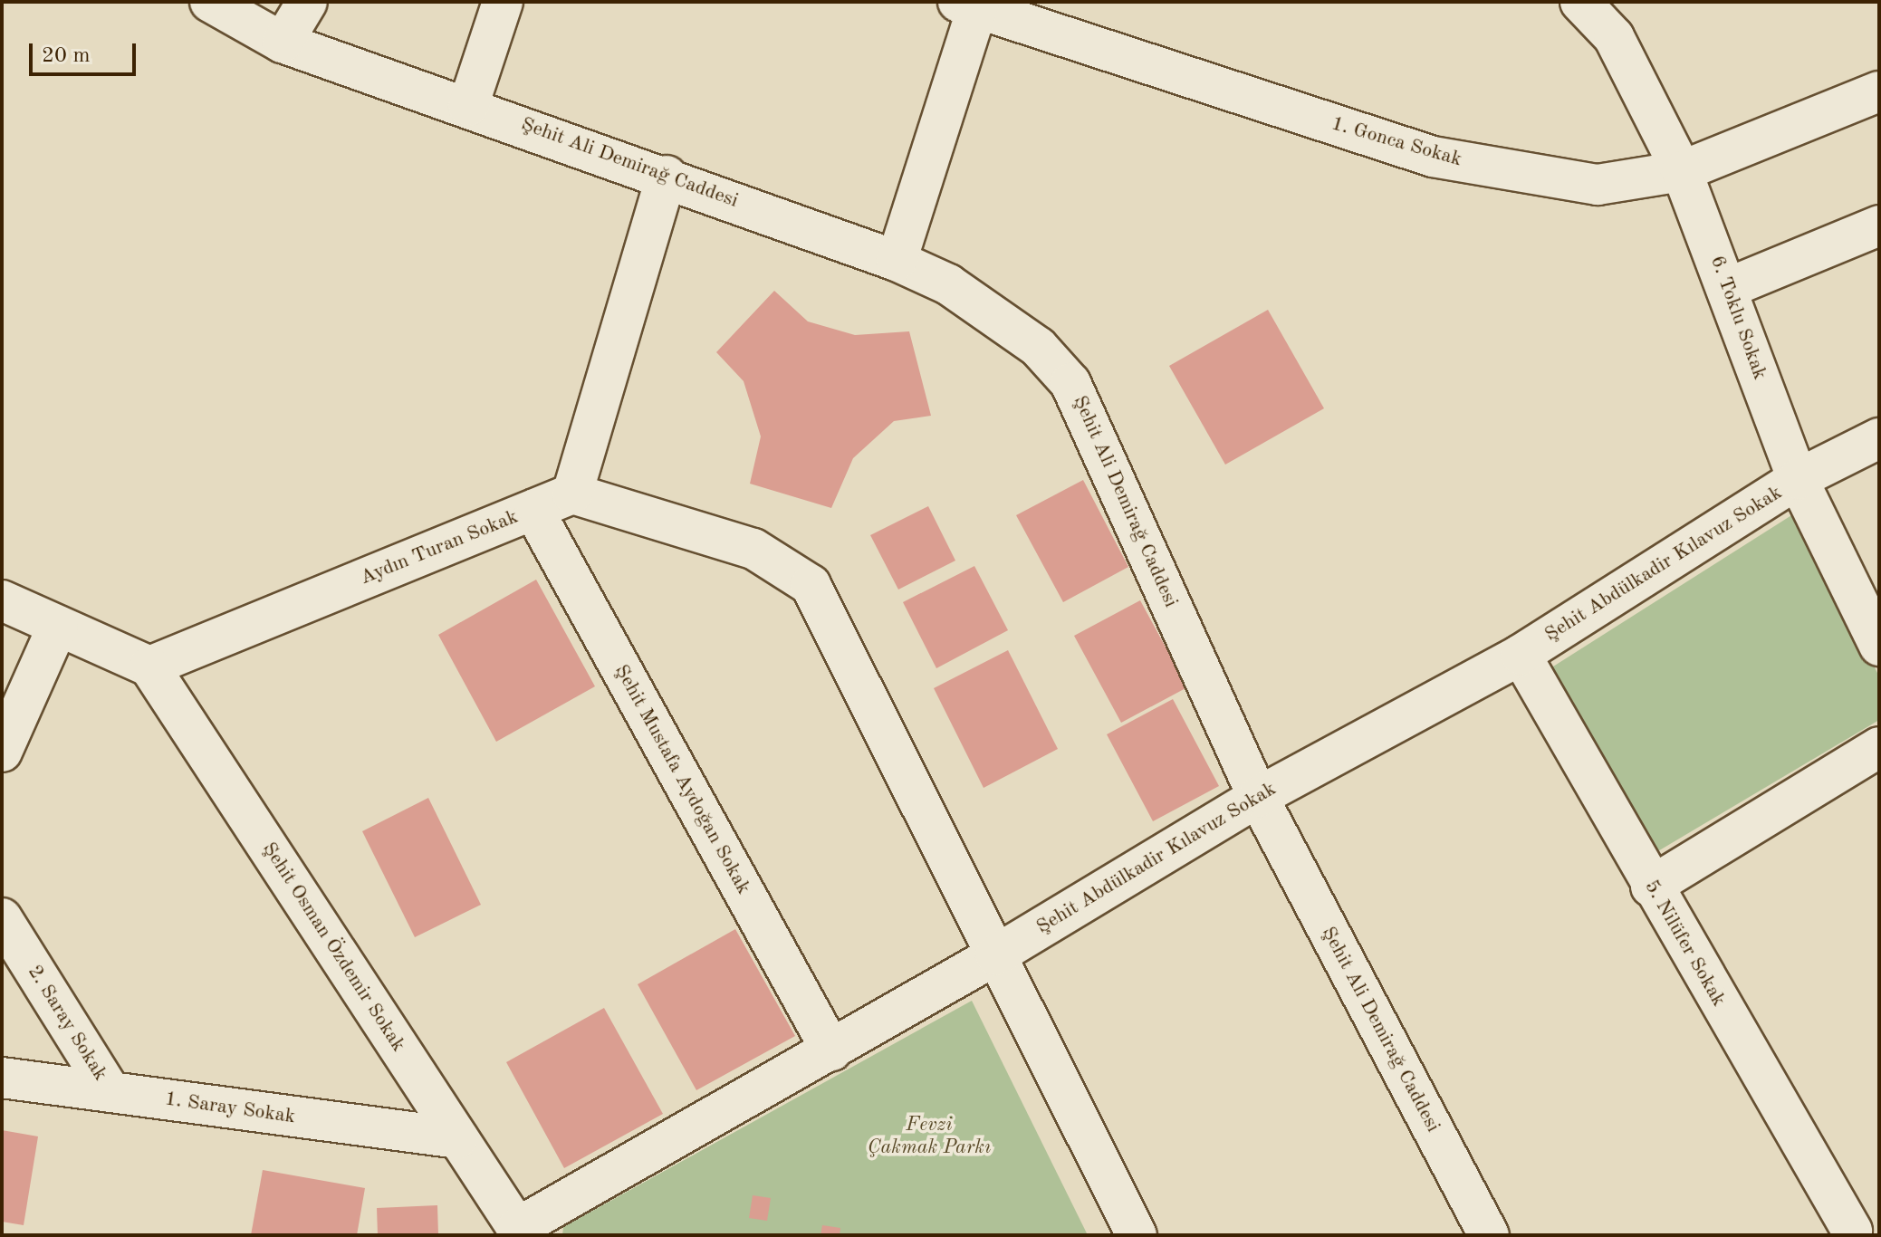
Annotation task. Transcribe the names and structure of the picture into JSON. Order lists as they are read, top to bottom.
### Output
{
  "streets": {
    "street": [
      "1. Gonca Sokak",
      "Şehit Ali Demirağ Caddesi",
      "6. Toklu Sokak",
      "Aydın Turan Sokak",
      "Şehit Abdülkadir Kılavuz Sokak",
      "Şehit Mustafa Aydoğan Sokak",
      "5. Nilüfer Sokak",
      "Şehit Osman Özdemir Sokak",
      "2. Saray Sokak",
      "1. Saray Sokak"
    ]
  },
  "crossings": [
    ["1. Gonca Sokak", "6. Toklu Sokak"],
    ["Şehit Ali Demirağ Caddesi", "Şehit Abdülkadir Kılavuz Sokak"],
    ["6. Toklu Sokak", "Şehit Abdülkadir Kılavuz Sokak"],
    ["Aydın Turan Sokak", "Şehit Mustafa Aydoğan Sokak"],
    ["Aydın Turan Sokak", "Şehit Osman Özdemir Sokak"],
    ["Şehit Abdülkadir Kılavuz Sokak", "Şehit Mustafa Aydoğan Sokak"],
    ["Şehit Abdülkadir Kılavuz Sokak", "5. Nilüfer Sokak"],
    ["Şehit Abdülkadir Kılavuz Sokak", "Şehit Osman Özdemir Sokak"],
    ["Şehit Osman Özdemir Sokak", "1. Saray Sokak"],
    ["2. Saray Sokak", "1. Saray Sokak"]
  ],
  "parks": ["Fevzi Çakmak Parkı"],
  "scale_bar": "20 m"
}
